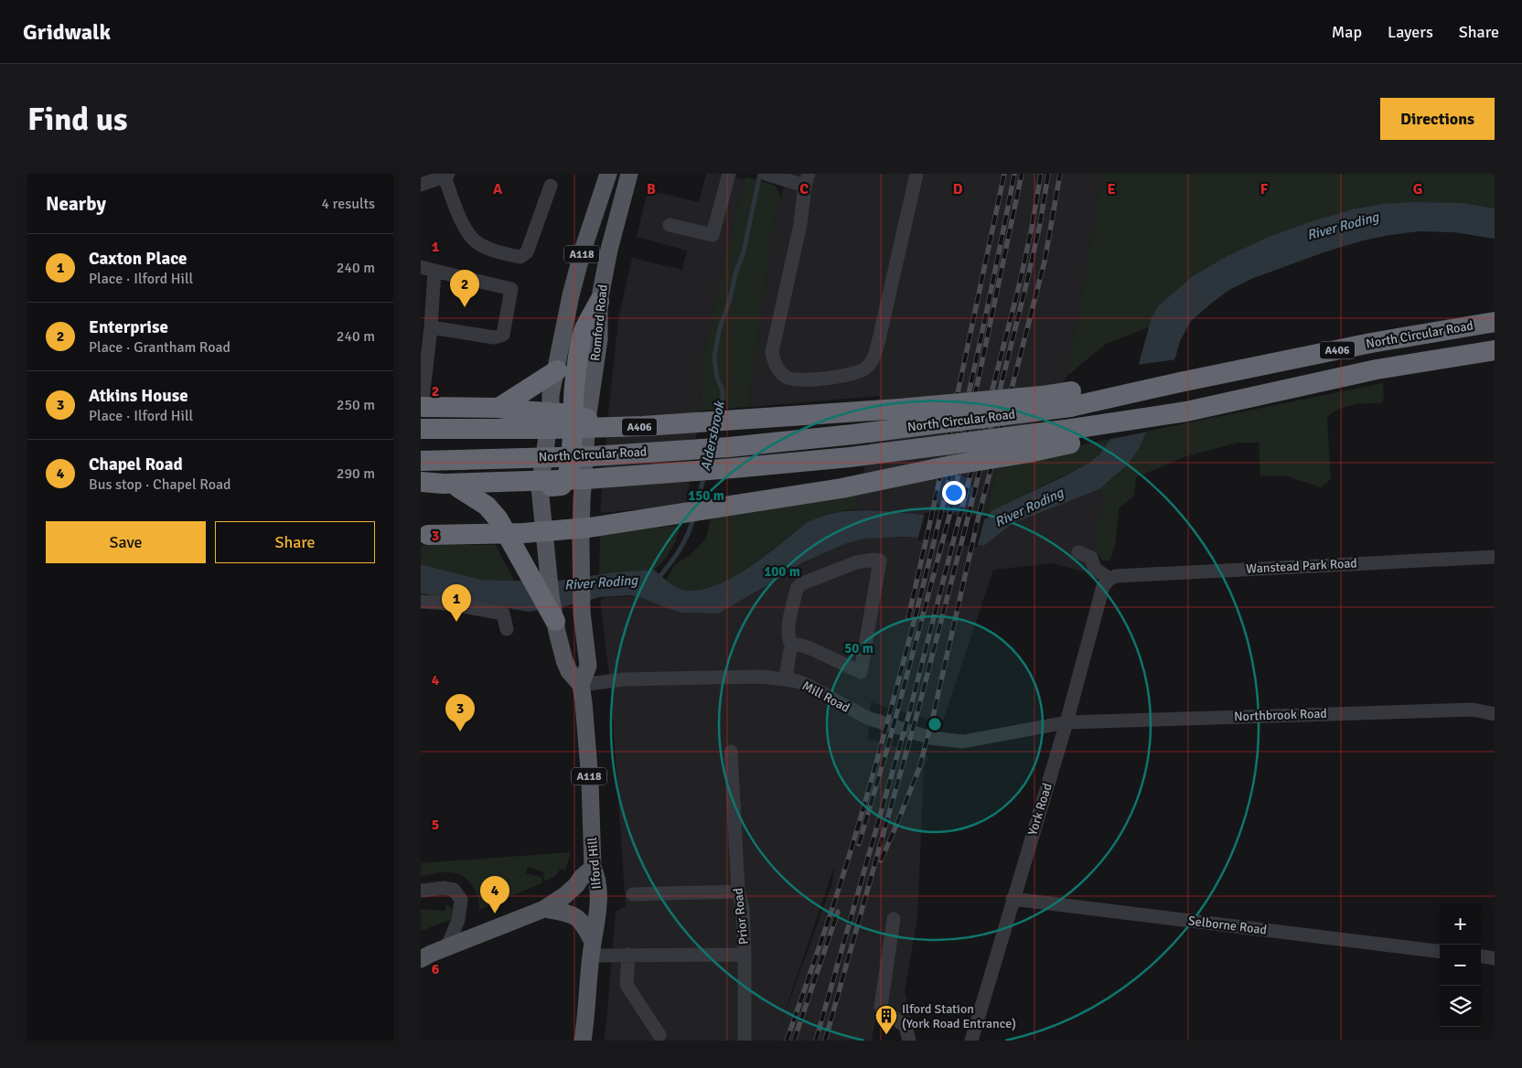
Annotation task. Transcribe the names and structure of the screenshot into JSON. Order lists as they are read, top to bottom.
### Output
{
  "streets": {
    "highway": ["A118", "North Circular Road", "A406"],
    "main road": ["Romford Road", "Ilford Hill"],
    "street": [
      "Wanstead Park Road",
      "Mill Road",
      "Northbrook Road",
      "York Road",
      "Prior Road",
      "Selborne Road"
    ]
  },
  "crossings": [
    ["A118", "Romford Road"],
    ["A118", "Ilford Hill"],
    ["North Circular Road", "A406"],
    ["Wanstead Park Road", "York Road"],
    ["Mill Road", "Northbrook Road"],
    ["Mill Road", "York Road"],
    ["Mill Road", "Ilford Hill"],
    ["Northbrook Road", "York Road"],
    ["York Road", "Selborne Road"],
    ["Ilford Hill", "Prior Road"]
  ],
  "water": ["River Roding", "Aldersbrook"],
  "places": {
    "building": ["Ilford Station (York Road Entrance)"]
  },
  "page": {
    "header": "Gridwalk",
    "nav": ["Map", "Layers", "Share"],
    "buttons": [
      "Directions",
      ["Save", "Share"]
    ],
    "title": "Find us",
    "heading": ["Nearby", "4 results"],
    "list": [
      {
        "mark": "1",
        "name": "Caxton Place",
        "note": "Place · Ilford Hill",
        "value": "240 m"
      },
      {
        "mark": "2",
        "name": "Enterprise",
        "note": "Place · Grantham Road",
        "value": "240 m"
      },
      {
        "mark": "3",
        "name": "Atkins House",
        "note": "Place · Ilford Hill",
        "value": "250 m"
      },
      {
        "mark": "4",
        "name": "Chapel Road",
        "note": "Bus stop · Chapel Road",
        "value": "290 m"
      }
    ],
    "pins": [
      "2",
      "1",
      "3",
      "4"
    ],
    "map_buttons": ["+", "−"]
  },
  "grid": {
    "columns": [
      "A",
      "B",
      "C",
      "D",
      "E",
      "F",
      "G"
    ],
    "rows": [
      "1",
      "2",
      "3",
      "4",
      "5",
      "6"
    ]
  },
  "rings": ["150 m", "100 m", "50 m"]
}
